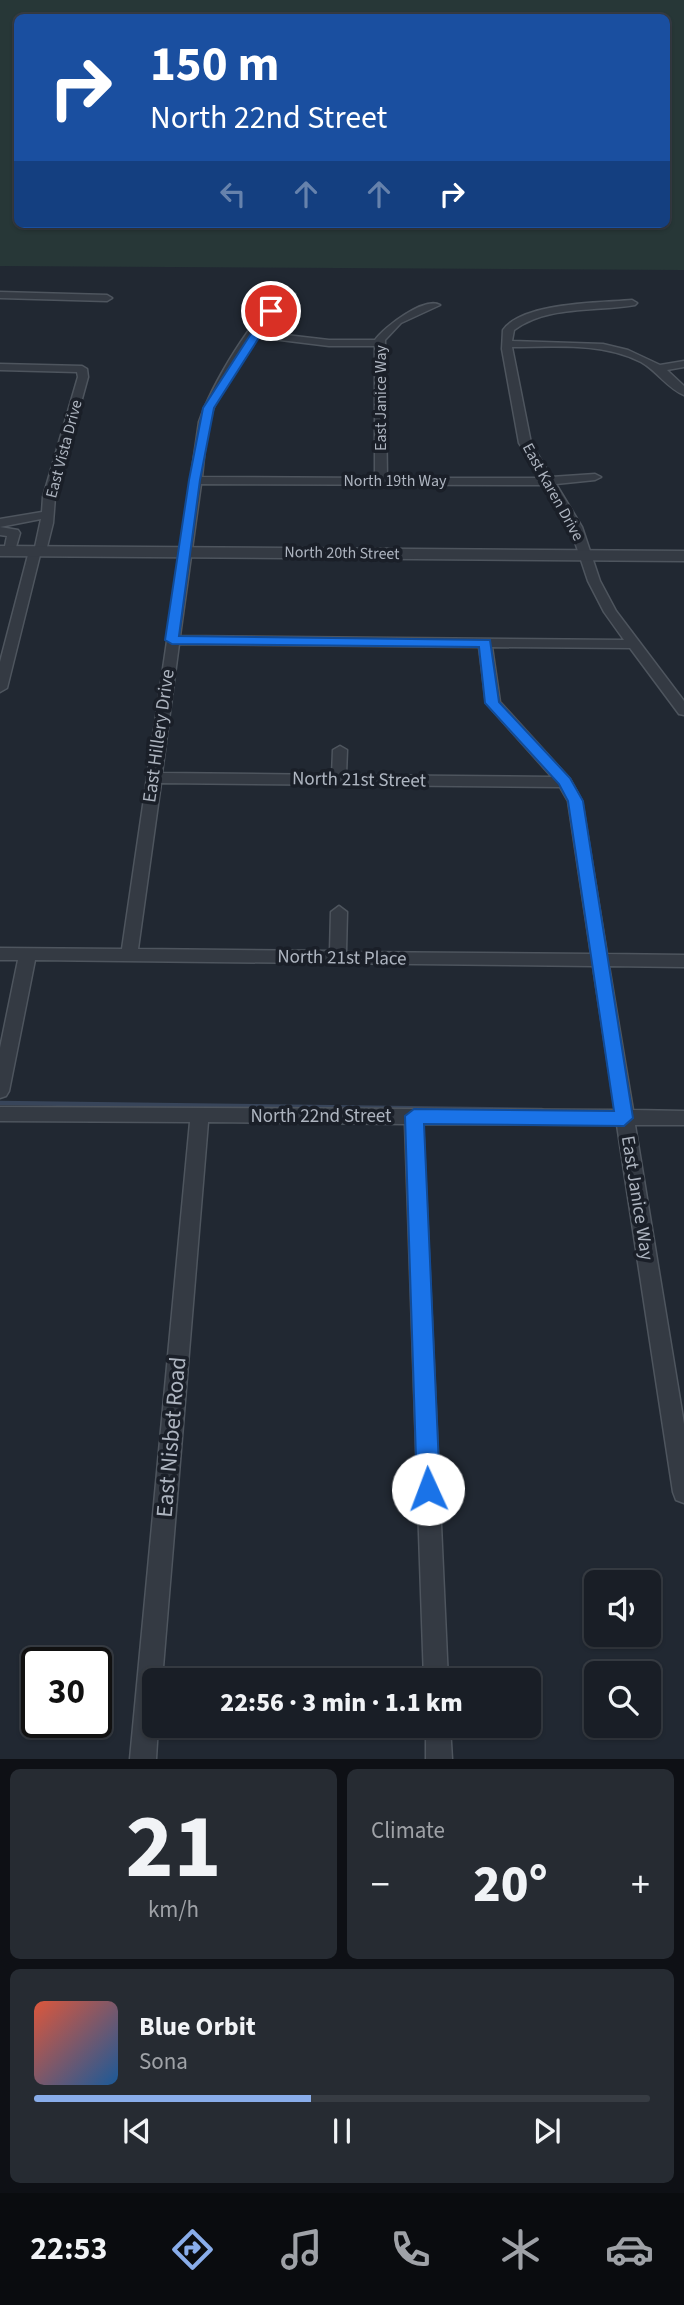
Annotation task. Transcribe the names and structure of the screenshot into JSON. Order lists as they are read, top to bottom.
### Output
{
  "streets": {
    "street": [
      "East Janice Way",
      "East Vista Drive",
      "North 19th Way",
      "East Karen Drive",
      "North 20th Street",
      "East Hillery Drive",
      "North 21st Street",
      "North 21st Place",
      "North 22nd Street",
      "East Nisbet Road"
    ]
  },
  "crossings": [
    ["East Janice Way", "North 19th Way"],
    ["East Janice Way", "North 21st Street"],
    ["East Janice Way", "North 21st Place"],
    ["East Janice Way", "North 22nd Street"],
    ["East Vista Drive", "North 20th Street"],
    ["North 19th Way", "East Karen Drive"],
    ["North 19th Way", "East Hillery Drive"],
    ["East Karen Drive", "North 20th Street"],
    ["North 20th Street", "East Hillery Drive"],
    ["East Hillery Drive", "North 21st Street"],
    ["East Hillery Drive", "North 21st Place"],
    ["North 22nd Street", "East Nisbet Road"]
  ],
  "page": {
    "turn": ["150 m", "North 22nd Street"],
    "limit": "30",
    "trip": "22:56 · 3 min · 1.1 km",
    "tile": [
      ["21", "km/h"],
      "Climate"
    ],
    "heat": ["−", "20°", "+"],
    "song": ["Blue Orbit", "Sona"],
    "tabs": "22:53"
  }
}
